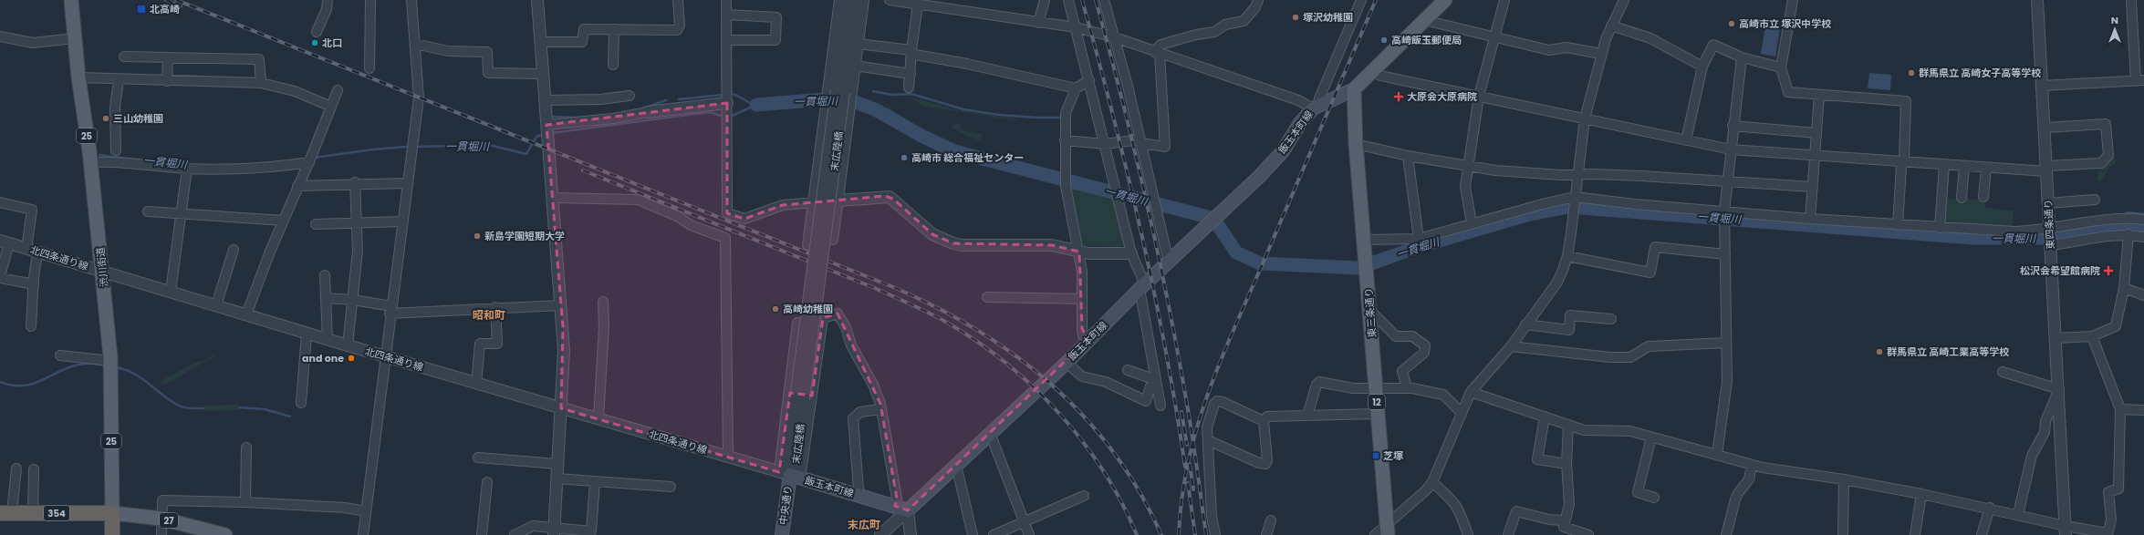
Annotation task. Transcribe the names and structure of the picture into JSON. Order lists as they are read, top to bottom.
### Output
{
  "streets": {
    "highway": ["渋川街道", "354"],
    "main road": [
      "飯玉本町線",
      "25",
      "東三条通り",
      "12",
      "中央通り",
      "27"
    ],
    "street": ["末広陸橋", "東四条通り", "北四条通り線"]
  },
  "crossings": [
    ["飯玉本町線", "末広陸橋"],
    ["飯玉本町線", "北四条通り線"],
    ["飯玉本町線", "東三条通り"],
    ["飯玉本町線", "中央通り"],
    ["末広陸橋", "北四条通り線"],
    ["末広陸橋", "中央通り"],
    ["北四条通り線", "渋川街道"],
    ["北四条通り線", "中央通り"],
    ["渋川街道", "354"],
    ["渋川街道", "27"],
    ["354", "27"]
  ],
  "districts": ["昭和町", "末広町"],
  "water": ["一貫堀川"],
  "places": {
    "transit": ["北高崎", "芝塚"],
    "other": [
      "塚沢幼稚園",
      "高崎市立 塚沢中学校",
      "高崎飯玉郵便局",
      "北口",
      "群馬県立 高崎女子高等学校",
      "三山幼稚園",
      "高崎市 総合福祉センター",
      "新島学園短期大学",
      "高崎幼稚園",
      "群馬県立 高崎工業高等学校",
      "and one"
    ],
    "health": ["大原会大原病院", "松沢会希望館病院"]
  },
  "north": "top"
}
